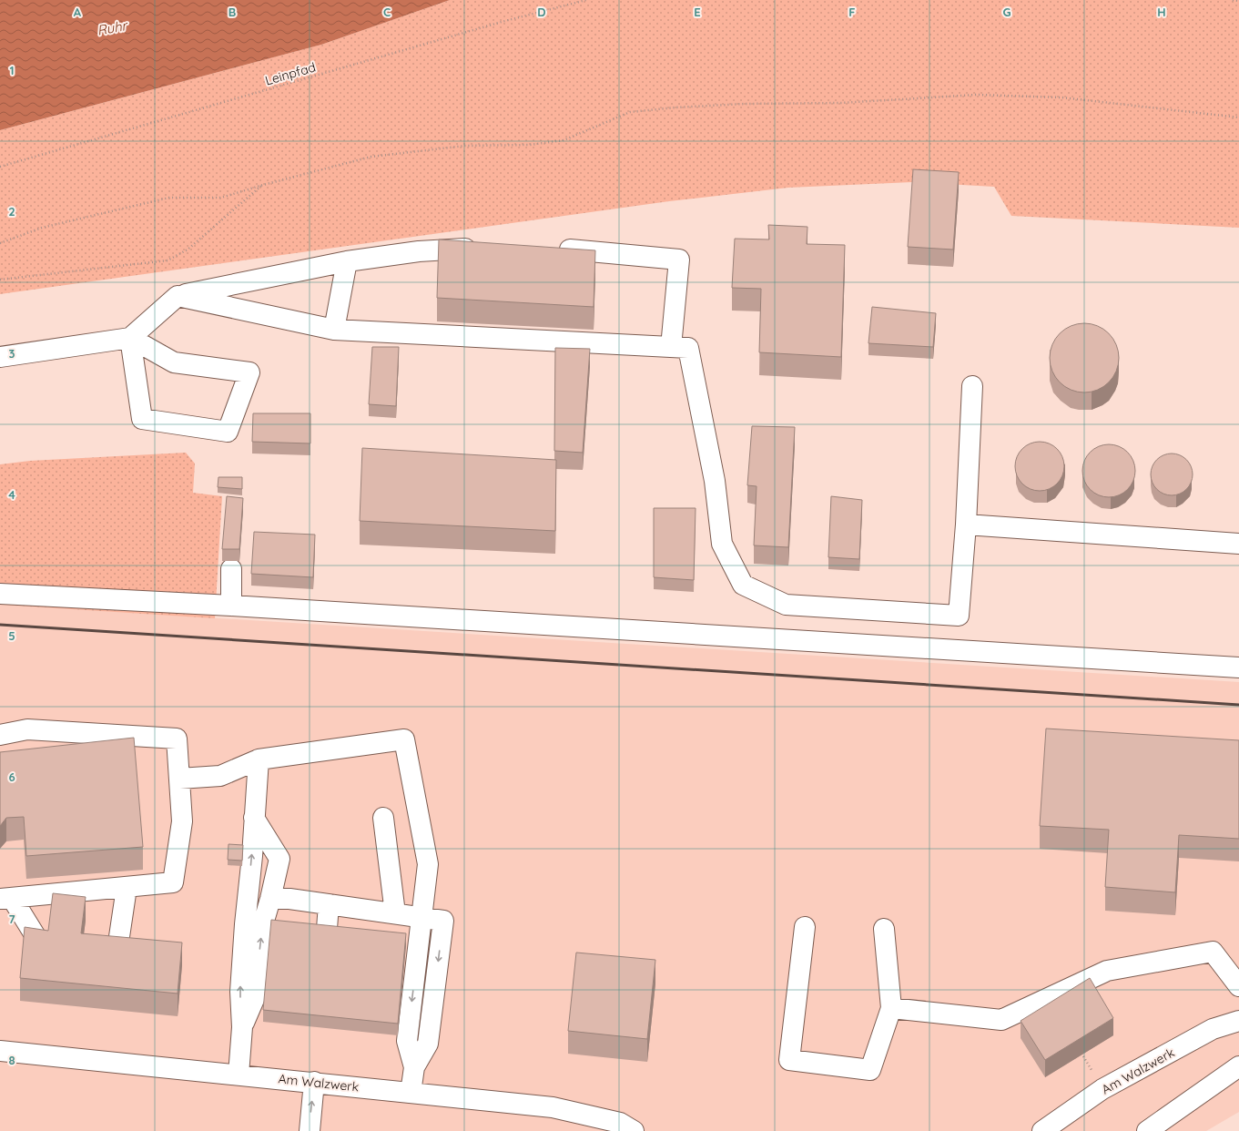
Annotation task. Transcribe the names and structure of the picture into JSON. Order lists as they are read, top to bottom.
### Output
{
  "streets": {
    "street": ["Am Walzwerk"],
    "path": ["Leinpfad"]
  },
  "water": ["Ruhr"],
  "grid": {
    "columns": [
      "A",
      "B",
      "C",
      "D",
      "E",
      "F",
      "G",
      "H"
    ],
    "rows": [
      "1",
      "2",
      "3",
      "4",
      "5",
      "6",
      "7",
      "8"
    ]
  }
}
